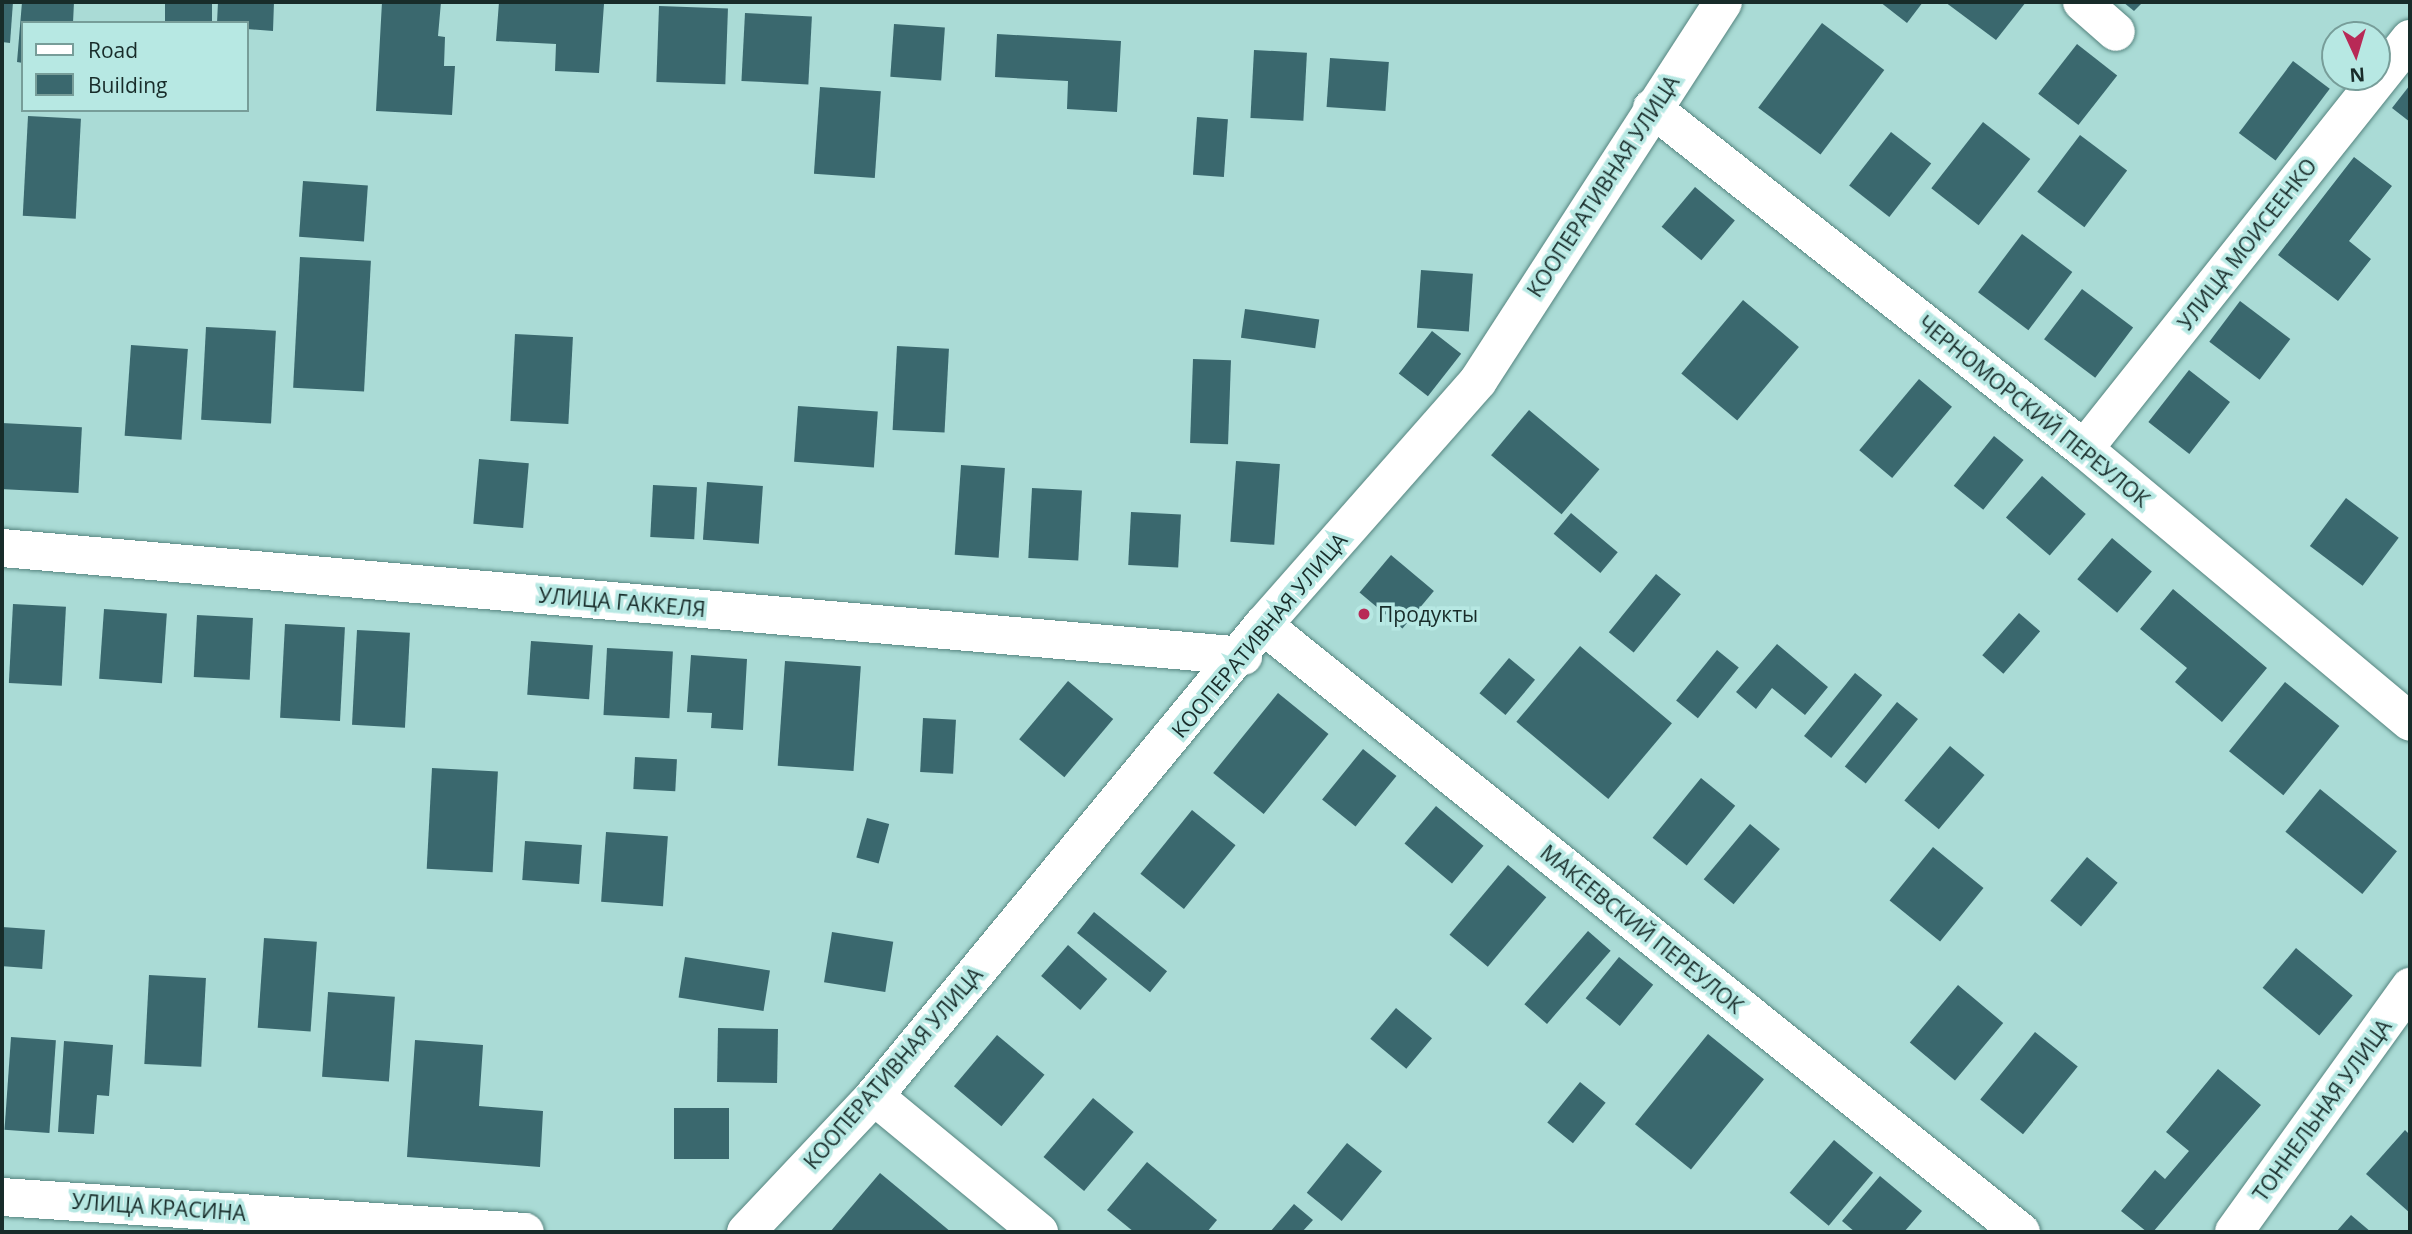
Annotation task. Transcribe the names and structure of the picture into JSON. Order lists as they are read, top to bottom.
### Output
{
  "streets": {
    "street": [
      "КООПЕРАТИВНАЯ УЛИЦА",
      "УЛИЦА МОИСЕЕНКО",
      "ЧЕРНОМОРСКИЙ ПЕРЕУЛОК",
      "УЛИЦА ГАККЕЛЯ",
      "МАКЕЕВСКИЙ ПЕРЕУЛОК",
      "ТОННЕЛЬНАЯ УЛИЦА",
      "УЛИЦА КРАСИНА"
    ]
  },
  "crossings": [
    ["КООПЕРАТИВНАЯ УЛИЦА", "ЧЕРНОМОРСКИЙ ПЕРЕУЛОК"],
    ["КООПЕРАТИВНАЯ УЛИЦА", "УЛИЦА ГАККЕЛЯ"],
    ["КООПЕРАТИВНАЯ УЛИЦА", "МАКЕЕВСКИЙ ПЕРЕУЛОК"],
    ["УЛИЦА МОИСЕЕНКО", "ЧЕРНОМОРСКИЙ ПЕРЕУЛОК"],
    ["УЛИЦА ГАККЕЛЯ", "МАКЕЕВСКИЙ ПЕРЕУЛОК"]
  ],
  "places": ["Продукты"],
  "legend": ["Road", "Building"],
  "north": "bottom"
}
